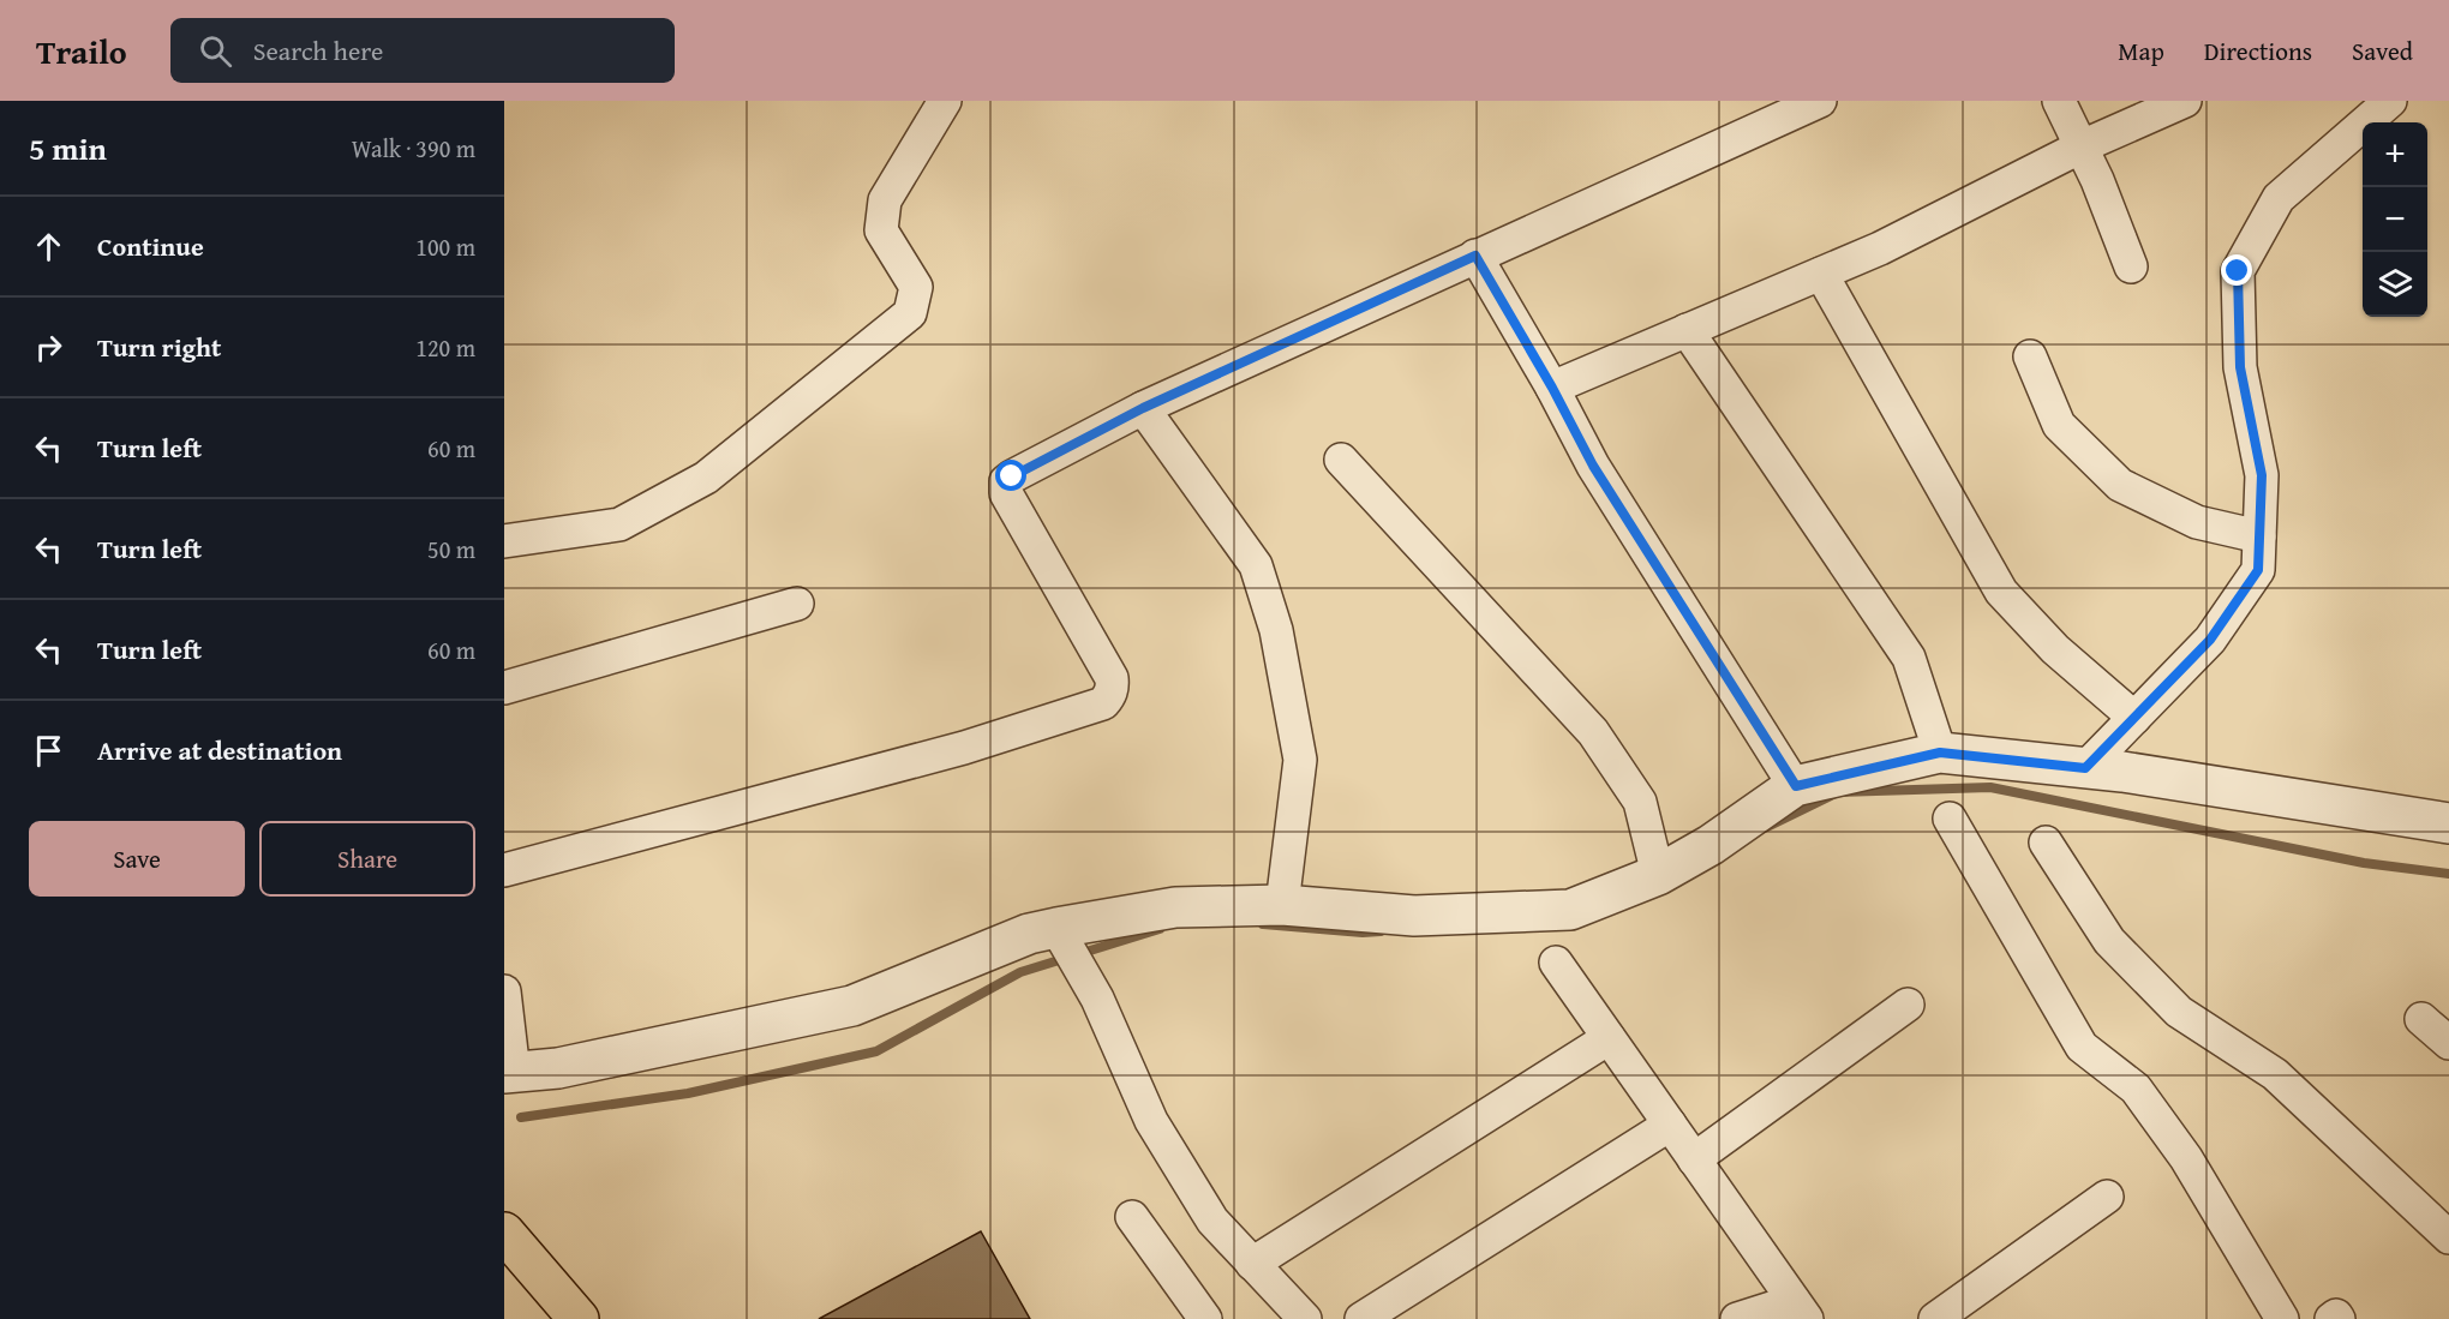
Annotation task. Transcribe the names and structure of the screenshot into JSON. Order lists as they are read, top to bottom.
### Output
{
  "page": {
    "header": "Trailo",
    "search": "Search here",
    "nav": ["Map", "Directions", "Saved"],
    "heading": ["5 min", "Walk · 390 m"],
    "map_buttons": ["+", "−"],
    "list": [
      ["Continue", "100 m"],
      ["Turn right", "120 m"],
      ["Turn left", "60 m"],
      ["Turn left", "50 m"],
      ["Turn left", "60 m"],
      "Arrive at destination"
    ],
    "buttons": ["Save", "Share"]
  }
}
